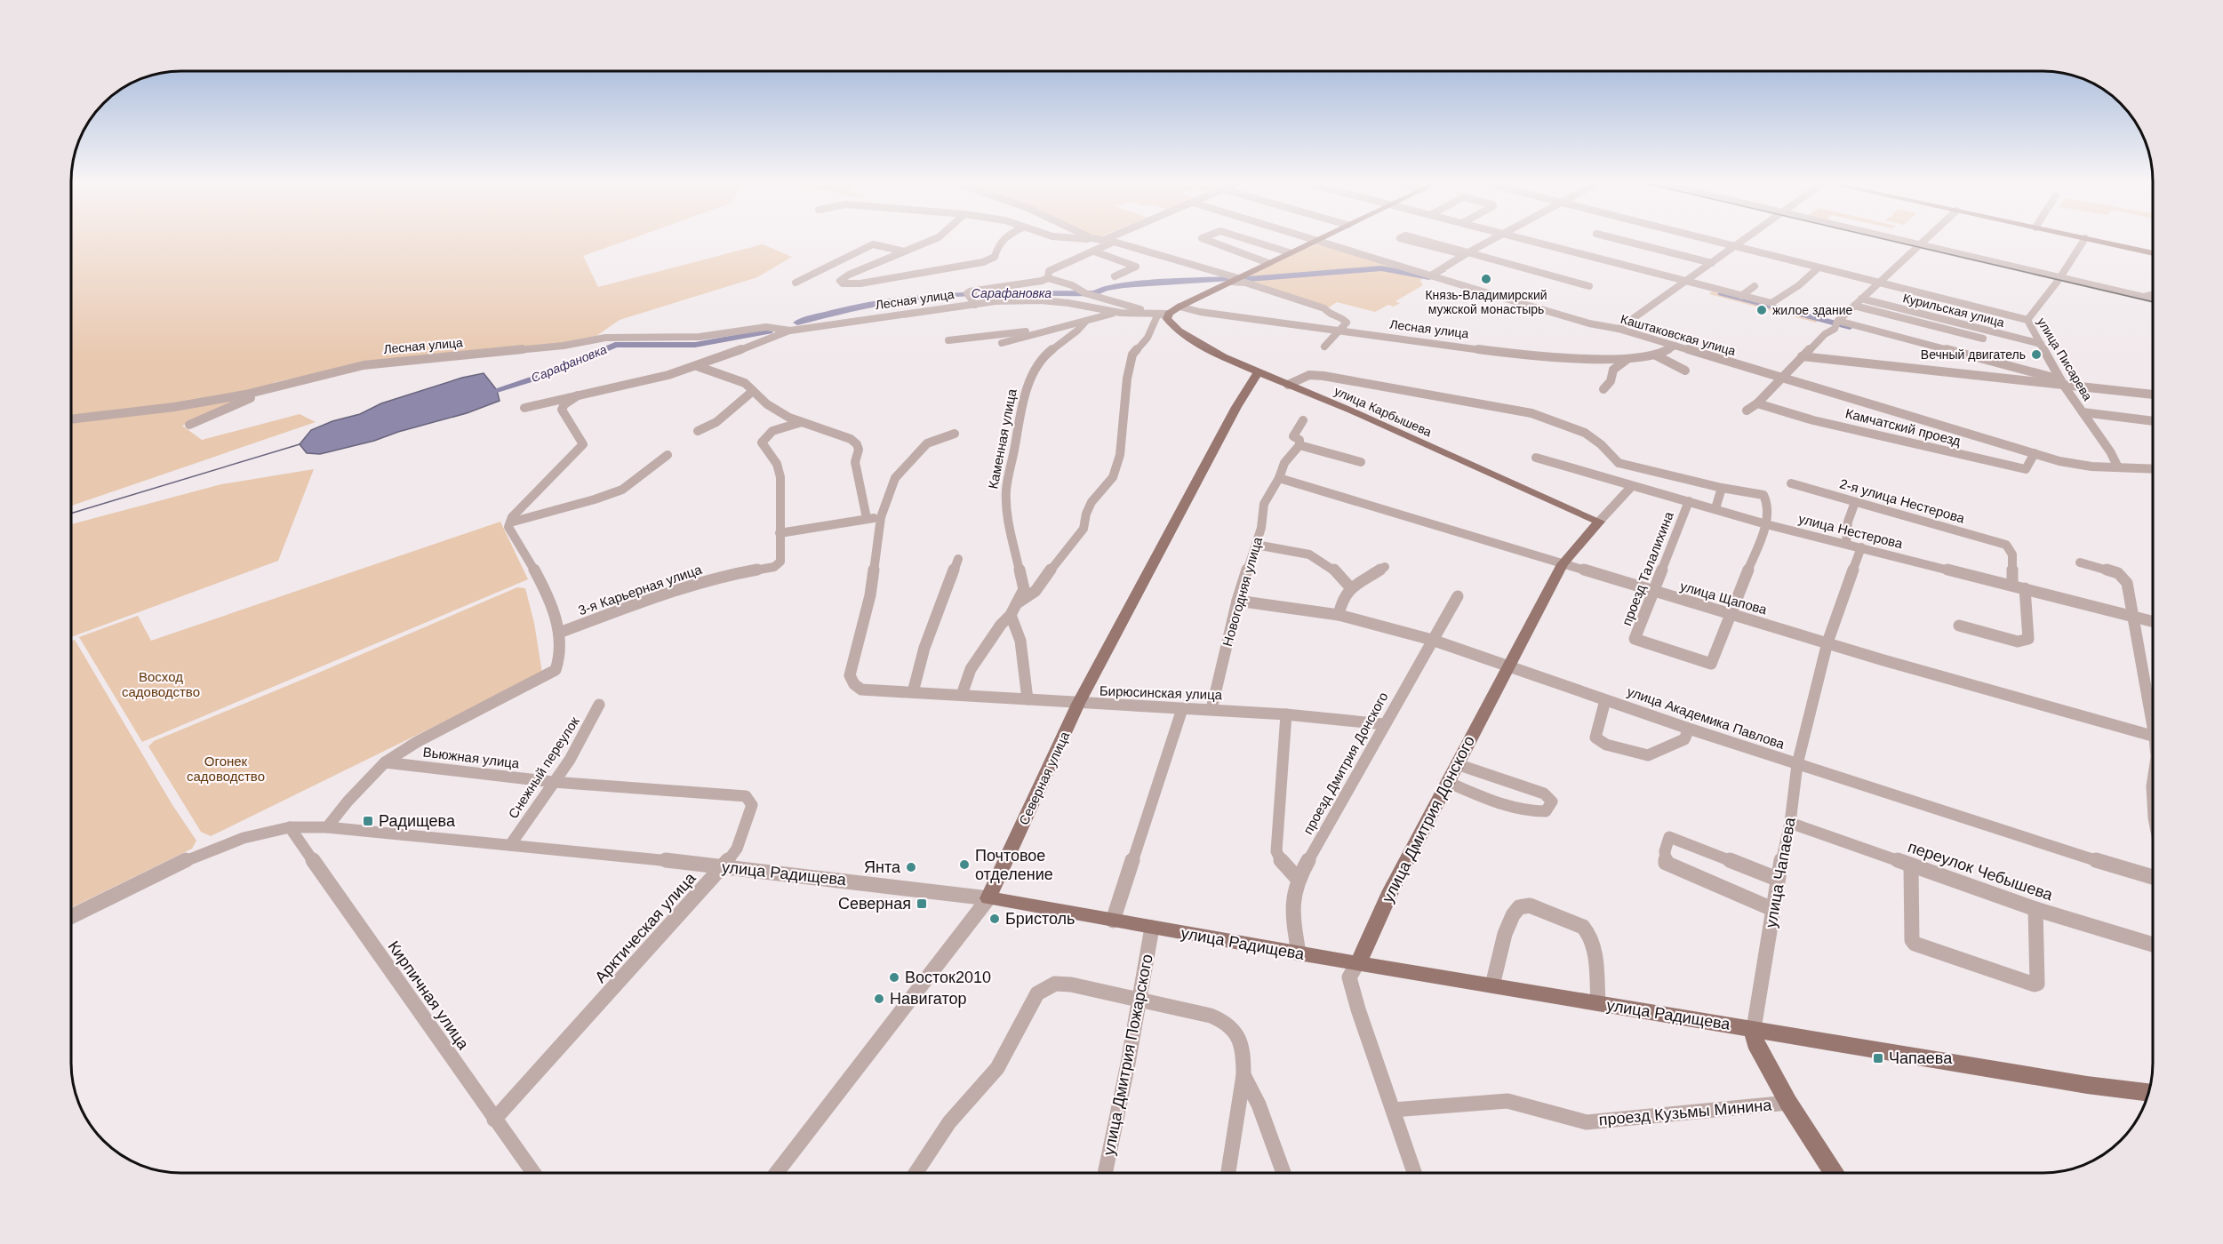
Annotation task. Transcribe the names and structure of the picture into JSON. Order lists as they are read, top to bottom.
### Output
{
  "streets": {
    "main road": [
      "улица Карбышева",
      "Северная улица",
      "улица Дмитрия Донского",
      "улица Чапаева",
      "улица Радищева"
    ],
    "street": [
      "Лесная улица",
      "Курильская улица",
      "Каштаковская улица",
      "улица Писарева",
      "Камчатский проезд",
      "Каменная улица",
      "2-я улица Нестерова",
      "улица Нестерова",
      "проезд Талалихина",
      "3-я Карьерная улица",
      "Новогодняя улица",
      "улица Щапова",
      "Бирюсинская улица",
      "улица Академика Павлова",
      "Вьюжная улица",
      "проезд Дмитрия Донского",
      "Снежный переулок",
      "переулок Чебышева",
      "Арктическая улица",
      "Кирпичная улица",
      "улица Дмитрия Пожарского",
      "проезд Кузьмы Минина"
    ]
  },
  "crossings": [
    ["Лесная улица", "Каштаковская улица"],
    ["Лесная улица", "улица Карбышева"],
    ["Курильская улица", "улица Писарева"],
    ["Каштаковская улица", "улица Писарева"],
    ["Каштаковская улица", "Камчатский проезд"],
    ["улица Карбышева", "Северная улица"],
    ["улица Карбышева", "улица Дмитрия Донского"],
    ["Каменная улица", "Бирюсинская улица"],
    ["2-я улица Нестерова", "улица Нестерова"],
    ["улица Нестерова", "проезд Талалихина"],
    ["улица Нестерова", "улица Дмитрия Донского"],
    ["улица Нестерова", "улица Чапаева"],
    ["проезд Талалихина", "улица Щапова"],
    ["Новогодняя улица", "улица Щапова"],
    ["Новогодняя улица", "Бирюсинская улица"],
    ["Новогодняя улица", "улица Академика Павлова"],
    ["улица Щапова", "улица Дмитрия Донского"],
    ["улица Щапова", "улица Чапаева"],
    ["Бирюсинская улица", "проезд Дмитрия Донского"],
    ["Бирюсинская улица", "Северная улица"],
    ["улица Академика Павлова", "проезд Дмитрия Донского"],
    ["улица Академика Павлова", "улица Дмитрия Донского"],
    ["улица Академика Павлова", "улица Чапаева"],
    ["Вьюжная улица", "Снежный переулок"],
    ["Вьюжная улица", "Арктическая улица"],
    ["проезд Дмитрия Донского", "улица Радищева"],
    ["Снежный переулок", "улица Радищева"],
    ["Снежный переулок", "Арктическая улица"],
    ["Северная улица", "улица Радищева"],
    ["улица Дмитрия Донского", "улица Радищева"],
    ["улица Дмитрия Донского", "проезд Кузьмы Минина"],
    ["переулок Чебышева", "улица Чапаева"],
    ["улица Чапаева", "улица Радищева"],
    ["улица Чапаева", "проезд Кузьмы Минина"],
    ["улица Радищева", "Арктическая улица"],
    ["улица Радищева", "Кирпичная улица"],
    ["улица Радищева", "улица Дмитрия Пожарского"],
    ["Арктическая улица", "Кирпичная улица"]
  ],
  "water": ["Сарафановка"],
  "parks": ["Восход садоводство", "Огонек садоводство"],
  "places": {
    "other": [
      "Князь-Владимирский мужской монастырь",
      "жилое здание",
      "Вечный двигатель",
      "Почтовое отделение",
      "Янта",
      "Бристоль",
      "Восток2010",
      "Навигатор"
    ],
    "transit": ["Радищева", "Северная", "Чапаева"]
  }
}
